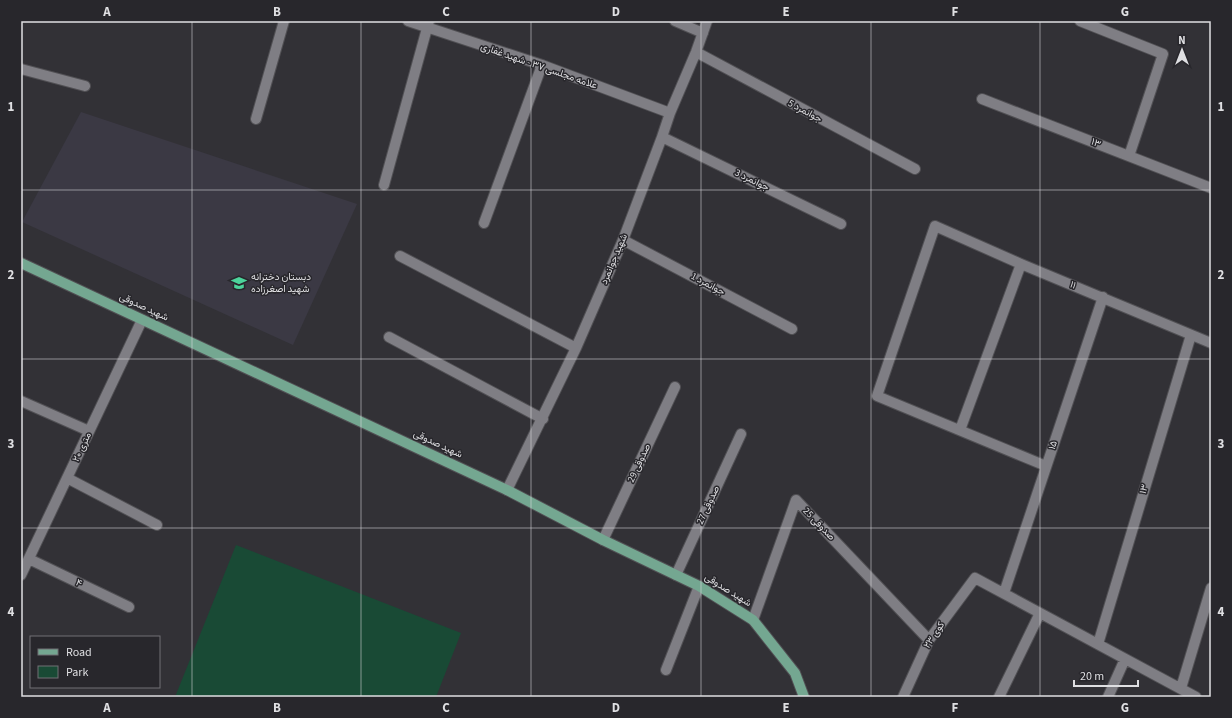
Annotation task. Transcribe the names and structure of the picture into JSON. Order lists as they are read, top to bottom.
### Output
{
  "streets": {
    "main road": ["شهید صدوقی"],
    "street": [
      "علامه مجلسی ۳۷ - شهید غفاری",
      "جوانمرد 5",
      "۱۳",
      "جوانمرد 3",
      "شهید جوانمرد",
      "جوانمرد 1",
      "۱۱",
      "۱۵",
      "۲۰ متری",
      "صدوقی 29",
      "صدوقی 27",
      "صدوقی 25",
      "۴",
      "کوی ۲۳"
    ]
  },
  "crossings": [
    ["علامه مجلسی ۳۷ - شهید غفاری", "شهید جوانمرد"],
    ["جوانمرد 5", "شهید جوانمرد"],
    ["۱۳", "۱۱"],
    ["جوانمرد 3", "شهید جوانمرد"],
    ["شهید جوانمرد", "جوانمرد 1"],
    ["شهید جوانمرد", "شهید صدوقی"],
    ["۱۱", "۱۵"],
    ["شهید صدوقی", "۲۰ متری"],
    ["شهید صدوقی", "صدوقی 29"],
    ["شهید صدوقی", "صدوقی 27"],
    ["شهید صدوقی", "صدوقی 25"],
    ["۱۵", "کوی ۲۳"],
    ["۲۰ متری", "۴"],
    ["صدوقی 25", "کوی ۲۳"]
  ],
  "places": {
    "school or university": ["دبستان دخترانه شهید اصغرزاده"]
  },
  "legend": ["Road", "Park"],
  "scale_bar": "20 m",
  "north": "top",
  "grid": {
    "columns": [
      "A",
      "B",
      "C",
      "D",
      "E",
      "F",
      "G"
    ],
    "rows": [
      "1",
      "2",
      "3",
      "4"
    ]
  }
}
